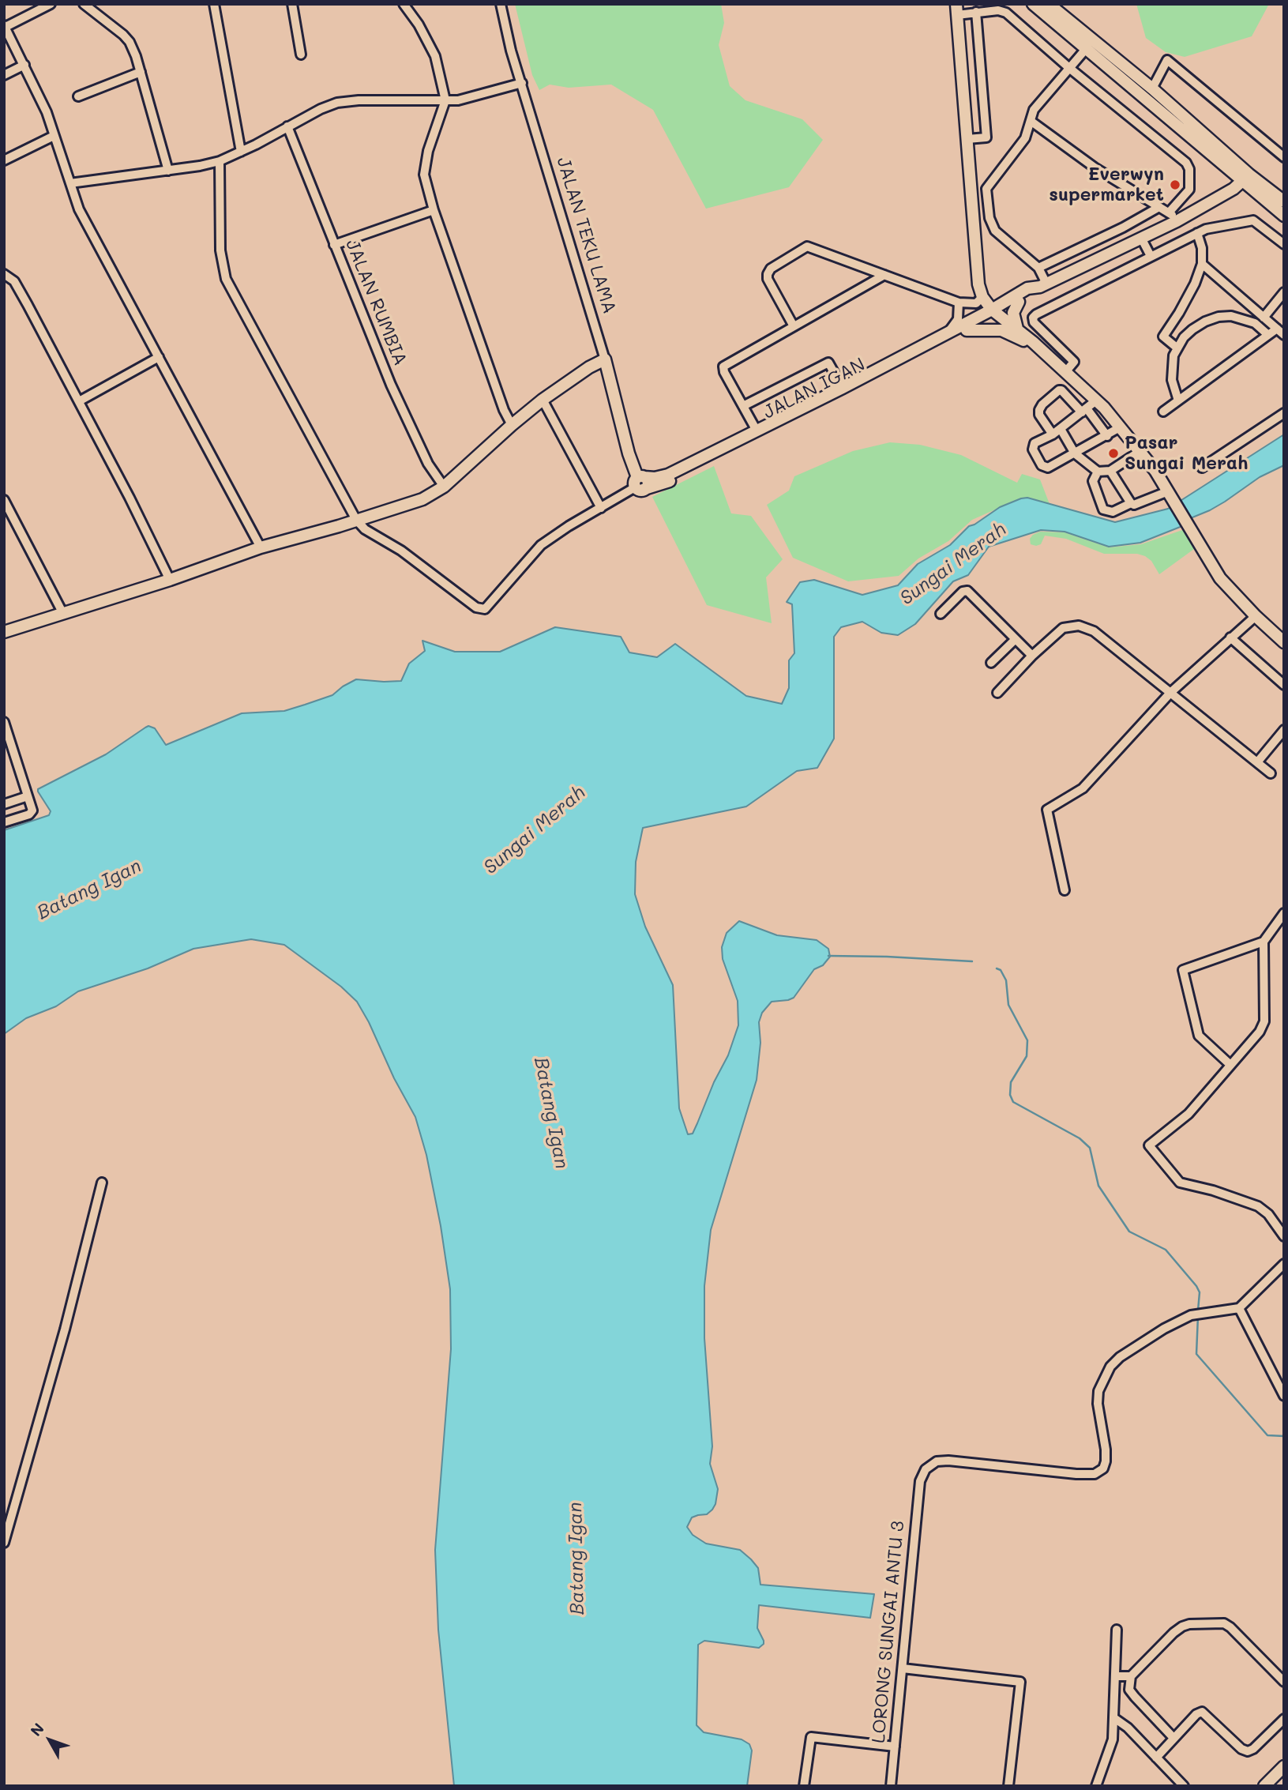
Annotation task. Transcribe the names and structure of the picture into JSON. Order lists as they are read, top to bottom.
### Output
{
  "streets": {
    "street": [
      "JALAN TEKU LAMA",
      "JALAN RUMBIA",
      "JALAN IGAN",
      "LORONG SUNGAI ANTU 3"
    ]
  },
  "crossings": [
    ["JALAN TEKU LAMA", "JALAN IGAN"]
  ],
  "water": ["Sungai Merah", "Batang Igan"],
  "places": ["Everwyn supermarket", "Pasar Sungai Merah"],
  "north": "top left"
}
